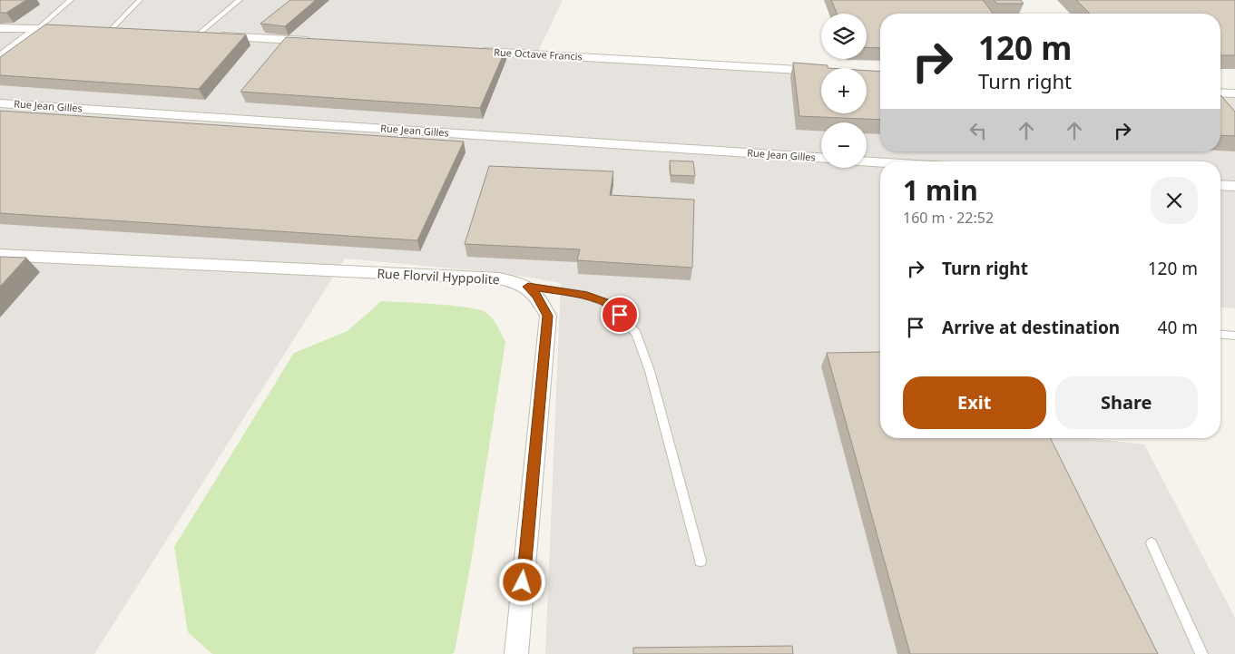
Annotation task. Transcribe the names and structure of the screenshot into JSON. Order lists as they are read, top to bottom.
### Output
{
  "streets": {
    "street": ["Rue Octave Francis", "Rue Jean Gilles", "Rue Florvil Hyppolite"]
  },
  "page": {
    "map_buttons": ["+", "−"],
    "turn": ["120 m", "Turn right"],
    "heading": ["1 min", "160 m · 22:52"],
    "list": [
      {
        "name": "Turn right",
        "value": "120 m"
      },
      {
        "name": "Arrive at destination",
        "value": "40 m"
      }
    ],
    "buttons": ["Exit", "Share"]
  }
}
